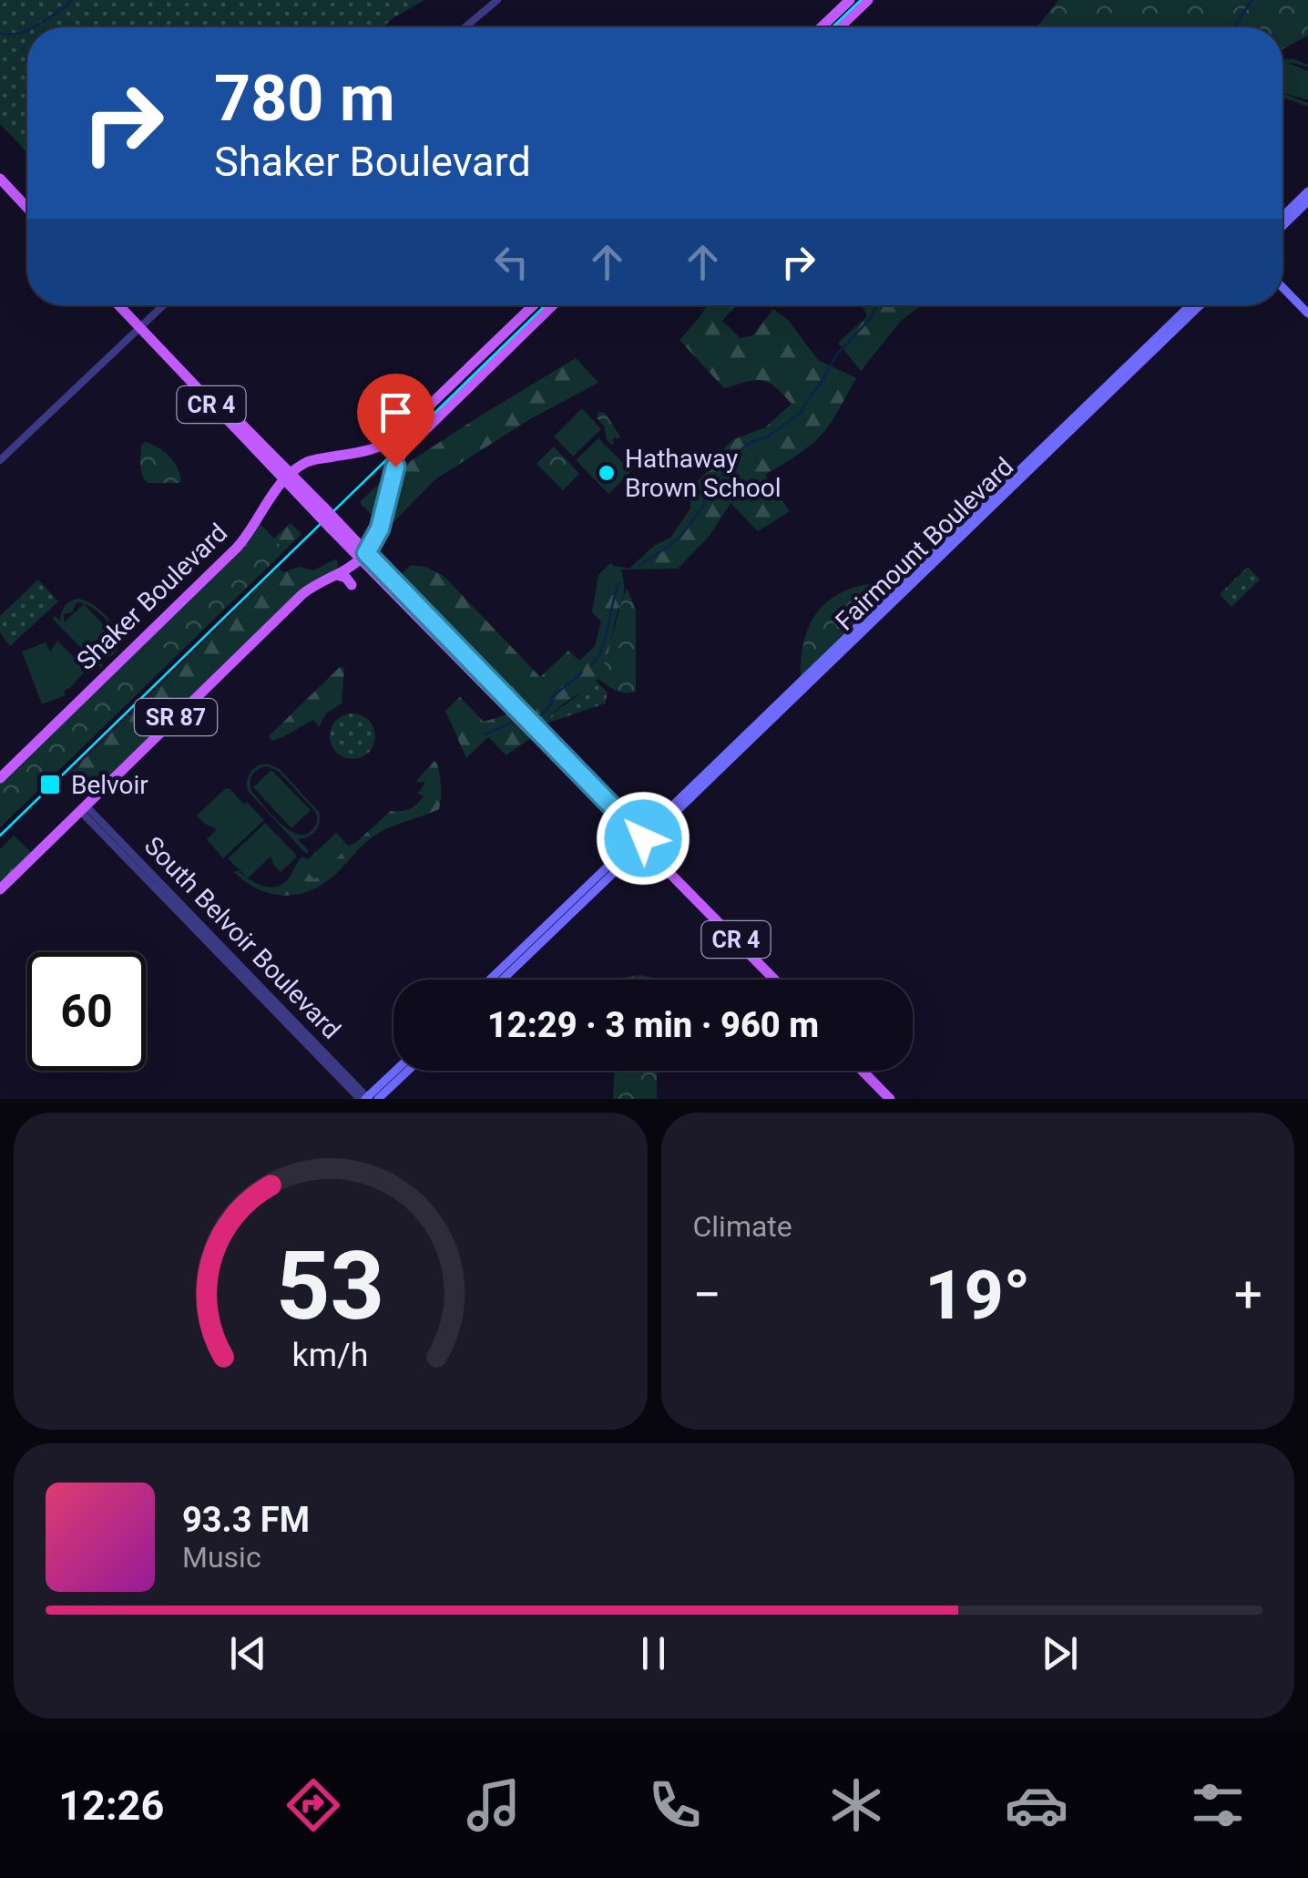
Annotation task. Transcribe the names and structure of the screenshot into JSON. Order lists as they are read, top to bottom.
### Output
{
  "streets": {
    "main road": [
      "CR 4",
      "Fairmount Boulevard",
      "Shaker Boulevard",
      "SR 87"
    ],
    "street": ["South Belvoir Boulevard"]
  },
  "crossings": [
    ["CR 4", "Shaker Boulevard"],
    ["CR 4", "SR 87"],
    ["SR 87", "South Belvoir Boulevard"]
  ],
  "places": {
    "other": ["Hathaway Brown School"],
    "transit": ["Belvoir"]
  },
  "page": {
    "turn": ["780 m", "Shaker Boulevard"],
    "limit": "60",
    "trip": "12:29 · 3 min · 960 m",
    "tile": "Climate",
    "heat": ["−", "19°", "+"],
    "song": ["93.3 FM", "Music"],
    "tabs": "12:26",
    "gauge": ["53", "km/h"]
  }
}
